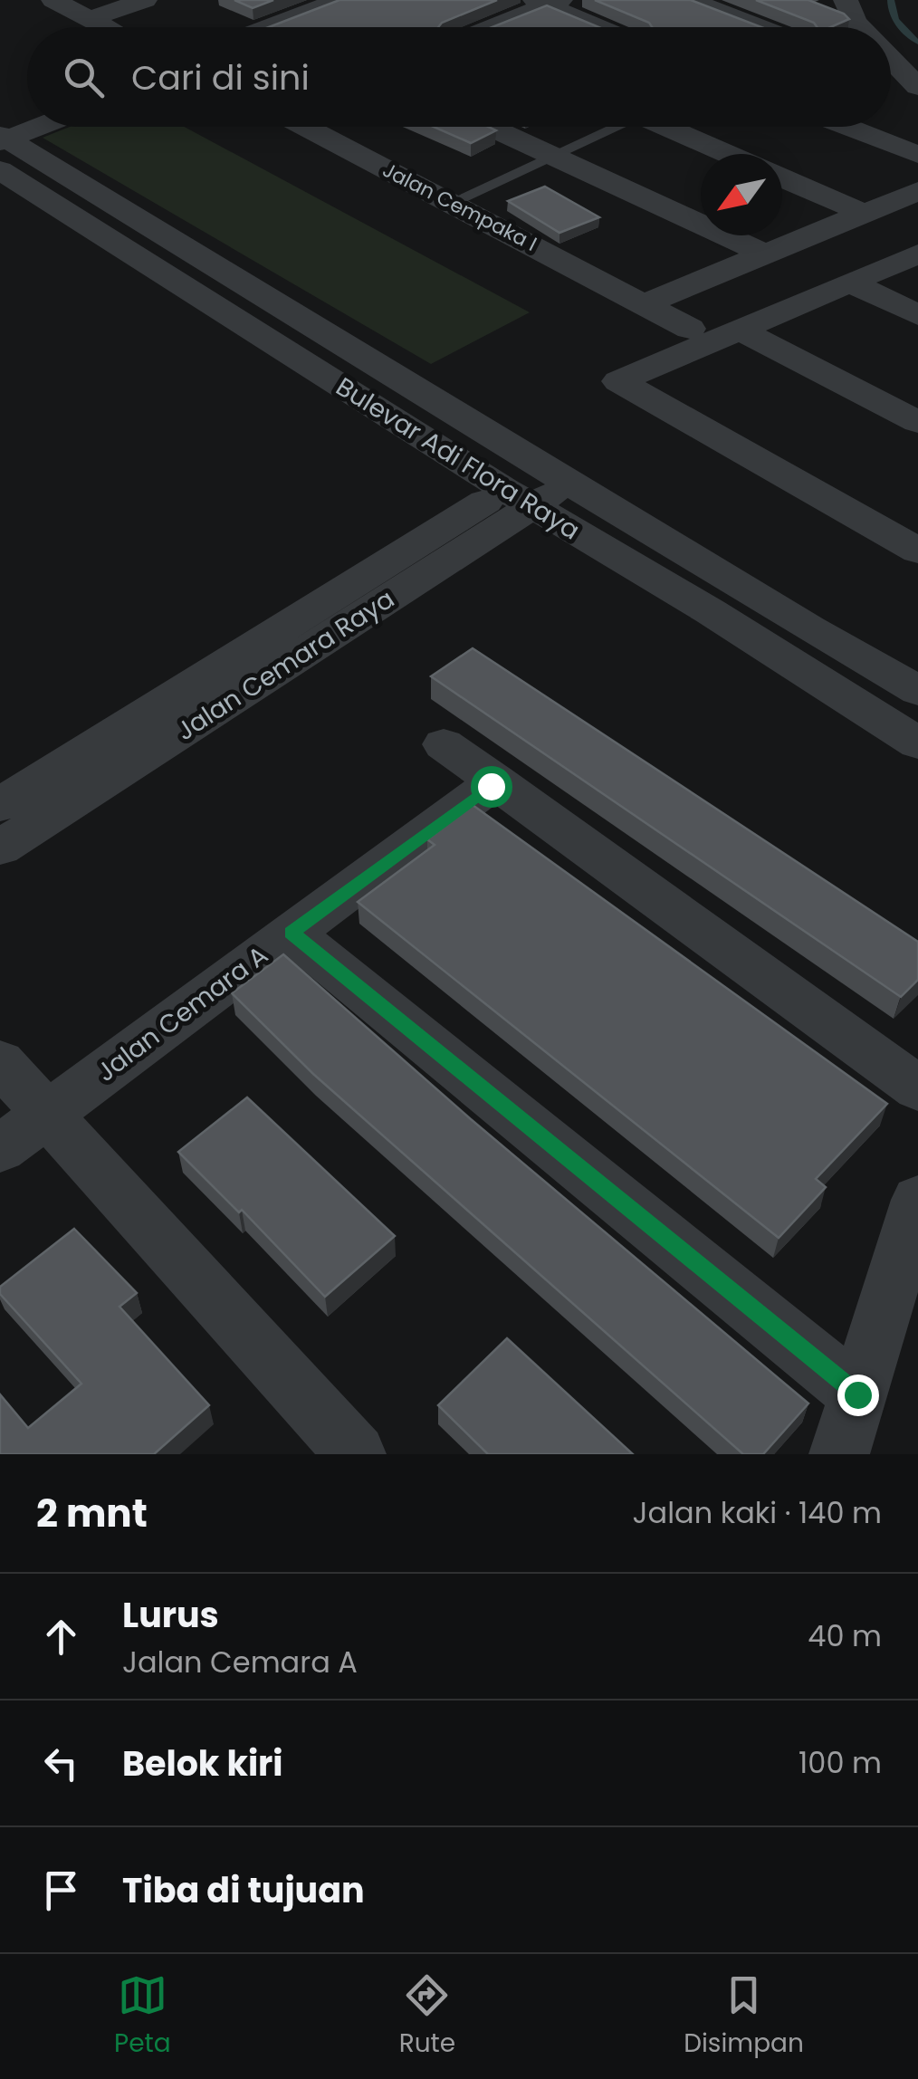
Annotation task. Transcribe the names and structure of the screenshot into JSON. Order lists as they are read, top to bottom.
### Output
{
  "streets": {
    "street": [
      "Jalan Cempaka I",
      "Bulevar Adi Flora Raya",
      "Jalan Cemara Raya",
      "Jalan Cemara A"
    ]
  },
  "crossings": [
    ["Bulevar Adi Flora Raya", "Jalan Cemara Raya"]
  ],
  "north": "bottom left",
  "page": {
    "search": "Cari di sini",
    "heading": ["2 mnt", "Jalan kaki · 140 m"],
    "list": [
      ["Lurus", "Jalan Cemara A", "40 m"],
      ["Belok kiri", "100 m"],
      "Tiba di tujuan"
    ],
    "nav": ["Peta", "Rute", "Disimpan"]
  }
}
